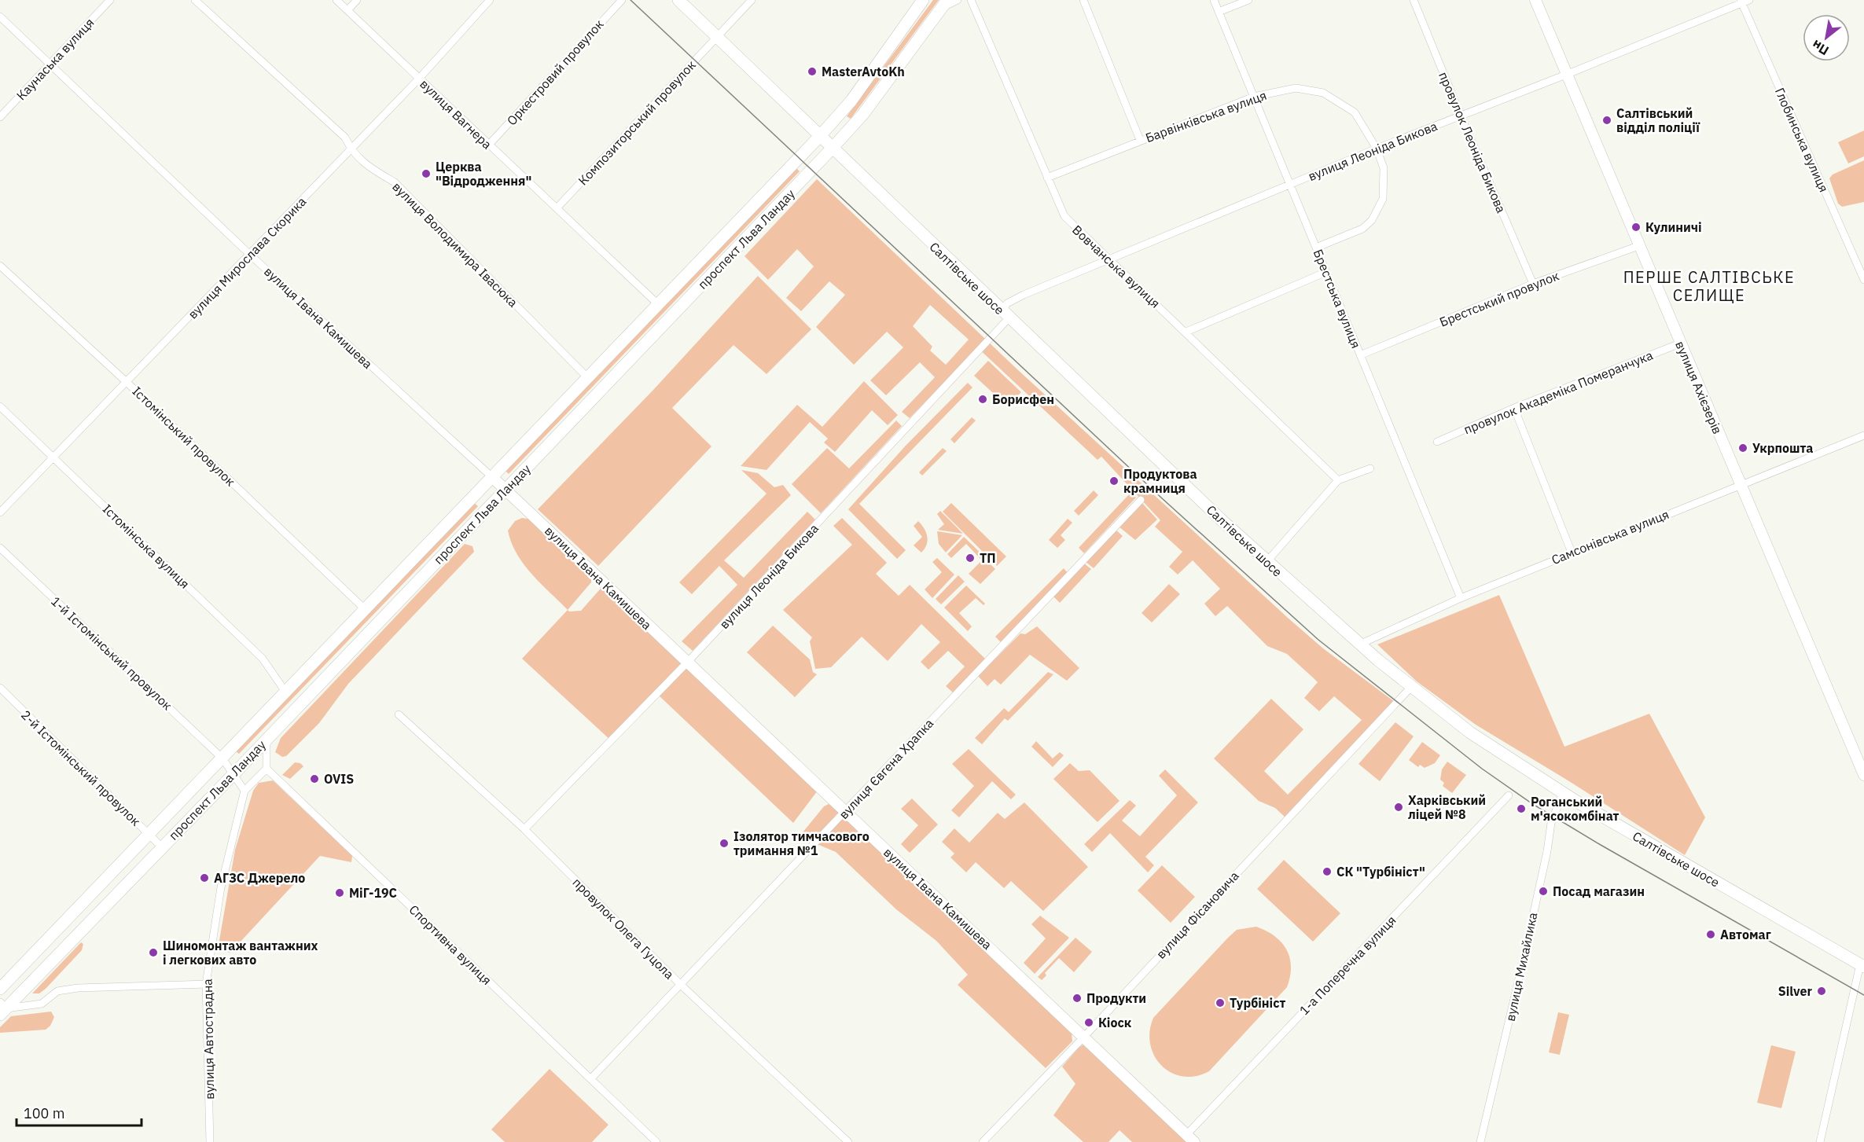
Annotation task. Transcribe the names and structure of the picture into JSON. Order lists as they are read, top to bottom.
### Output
{
  "streets": {
    "main road": ["проспект Льва Ландау", "Салтівське шосе"],
    "street": [
      "Каунаська вулиця",
      "Оркестровий провулок",
      "вулиця Вагнера",
      "Барвінківська вулиця",
      "Композиторський провулок",
      "Глобинська вулиця",
      "провулок Леоніда Бикова",
      "вулиця Леоніда Бикова",
      "вулиця Володимира Івасюка",
      "вулиця Мирослава Скорика",
      "Вовчанська вулиця",
      "Брестська вулиця",
      "Брестський провулок",
      "вулиця Івана Камишева",
      "вулиця Ахієзерів",
      "провулок Академіка Померанчука",
      "Істомінський провулок",
      "Самсонівська вулиця",
      "Істомінська вулиця",
      "1-й Істомінський провулок",
      "2-й Істомінський провулок",
      "вулиця Євгена Храпка",
      "вулиця Фісановича",
      "провулок Олега Гуцола",
      "Спортивна вулиця",
      "1-а Поперечна вулиця",
      "вулиця Михайлика",
      "вулиця Автострадна"
    ]
  },
  "crossings": [
    ["Каунаська вулиця", "вулиця Івана Камишева"],
    ["Оркестровий провулок", "вулиця Вагнера"],
    ["вулиця Вагнера", "Композиторський провулок"],
    ["вулиця Вагнера", "проспект Льва Ландау"],
    ["вулиця Вагнера", "вулиця Мирослава Скорика"],
    ["Барвінківська вулиця", "вулиця Леоніда Бикова"],
    ["Барвінківська вулиця", "Вовчанська вулиця"],
    ["Барвінківська вулиця", "Брестська вулиця"],
    ["Композиторський провулок", "Салтівське шосе"],
    ["Глобинська вулиця", "вулиця Леоніда Бикова"],
    ["провулок Леоніда Бикова", "вулиця Леоніда Бикова"],
    ["провулок Леоніда Бикова", "Брестський провулок"],
    ["вулиця Леоніда Бикова", "Вовчанська вулиця"],
    ["вулиця Леоніда Бикова", "Салтівське шосе"],
    ["вулиця Леоніда Бикова", "Брестська вулиця"],
    ["вулиця Леоніда Бикова", "вулиця Івана Камишева"],
    ["вулиця Леоніда Бикова", "вулиця Ахієзерів"],
    ["вулиця Леоніда Бикова", "провулок Олега Гуцола"],
    ["проспект Льва Ландау", "вулиця Володимира Івасюка"],
    ["проспект Льва Ландау", "Салтівське шосе"],
    ["проспект Льва Ландау", "вулиця Івана Камишева"],
    ["проспект Льва Ландау", "Істомінський провулок"],
    ["проспект Льва Ландау", "Істомінська вулиця"],
    ["проспект Льва Ландау", "1-й Істомінський провулок"],
    ["проспект Льва Ландау", "2-й Істомінський провулок"],
    ["вулиця Володимира Івасюка", "вулиця Мирослава Скорика"],
    ["вулиця Мирослава Скорика", "вулиця Івана Камишева"],
    ["вулиця Мирослава Скорика", "Істомінський провулок"],
    ["вулиця Мирослава Скорика", "Істомінська вулиця"],
    ["Салтівське шосе", "Самсонівська вулиця"],
    ["Салтівське шосе", "вулиця Фісановича"],
    ["Салтівське шосе", "вулиця Михайлика"],
    ["Брестська вулиця", "Брестський провулок"],
    ["Брестська вулиця", "Самсонівська вулиця"],
    ["Брестський провулок", "вулиця Ахієзерів"],
    ["вулиця Івана Камишева", "вулиця Євгена Храпка"],
    ["вулиця Івана Камишева", "вулиця Фісановича"],
    ["вулиця Івана Камишева", "1-а Поперечна вулиця"],
    ["вулиця Ахієзерів", "провулок Академіка Померанчука"],
    ["вулиця Ахієзерів", "Самсонівська вулиця"],
    ["вулиця Євгена Храпка", "провулок Олега Гуцола"],
    ["вулиця Євгена Храпка", "Спортивна вулиця"]
  ],
  "districts": ["ПЕРШЕ САЛТІВСЬКЕ СЕЛИЩЕ"],
  "places": [
    "MasterAvtoKh",
    "Салтівський відділ поліції",
    "Церква \"Відродження\"",
    "Кулиничі",
    "Борисфен",
    "Укрпошта",
    "Продуктова крамниця",
    "ТП",
    "OVIS",
    "Харківський ліцей №8",
    "Роганський м'ясокомбінат",
    "Ізолятор тимчасового тримання №1",
    "СК \"Турбініст\"",
    "АГЗС Джерело",
    "Посад магазин",
    "МіГ-19С",
    "Автомаг",
    "Шиномонтаж вантажних і легкових авто",
    "Silver",
    "Продукти",
    "Турбініст",
    "Кіоск"
  ],
  "scale_bar": "100 m",
  "north": "bottom left"
}
